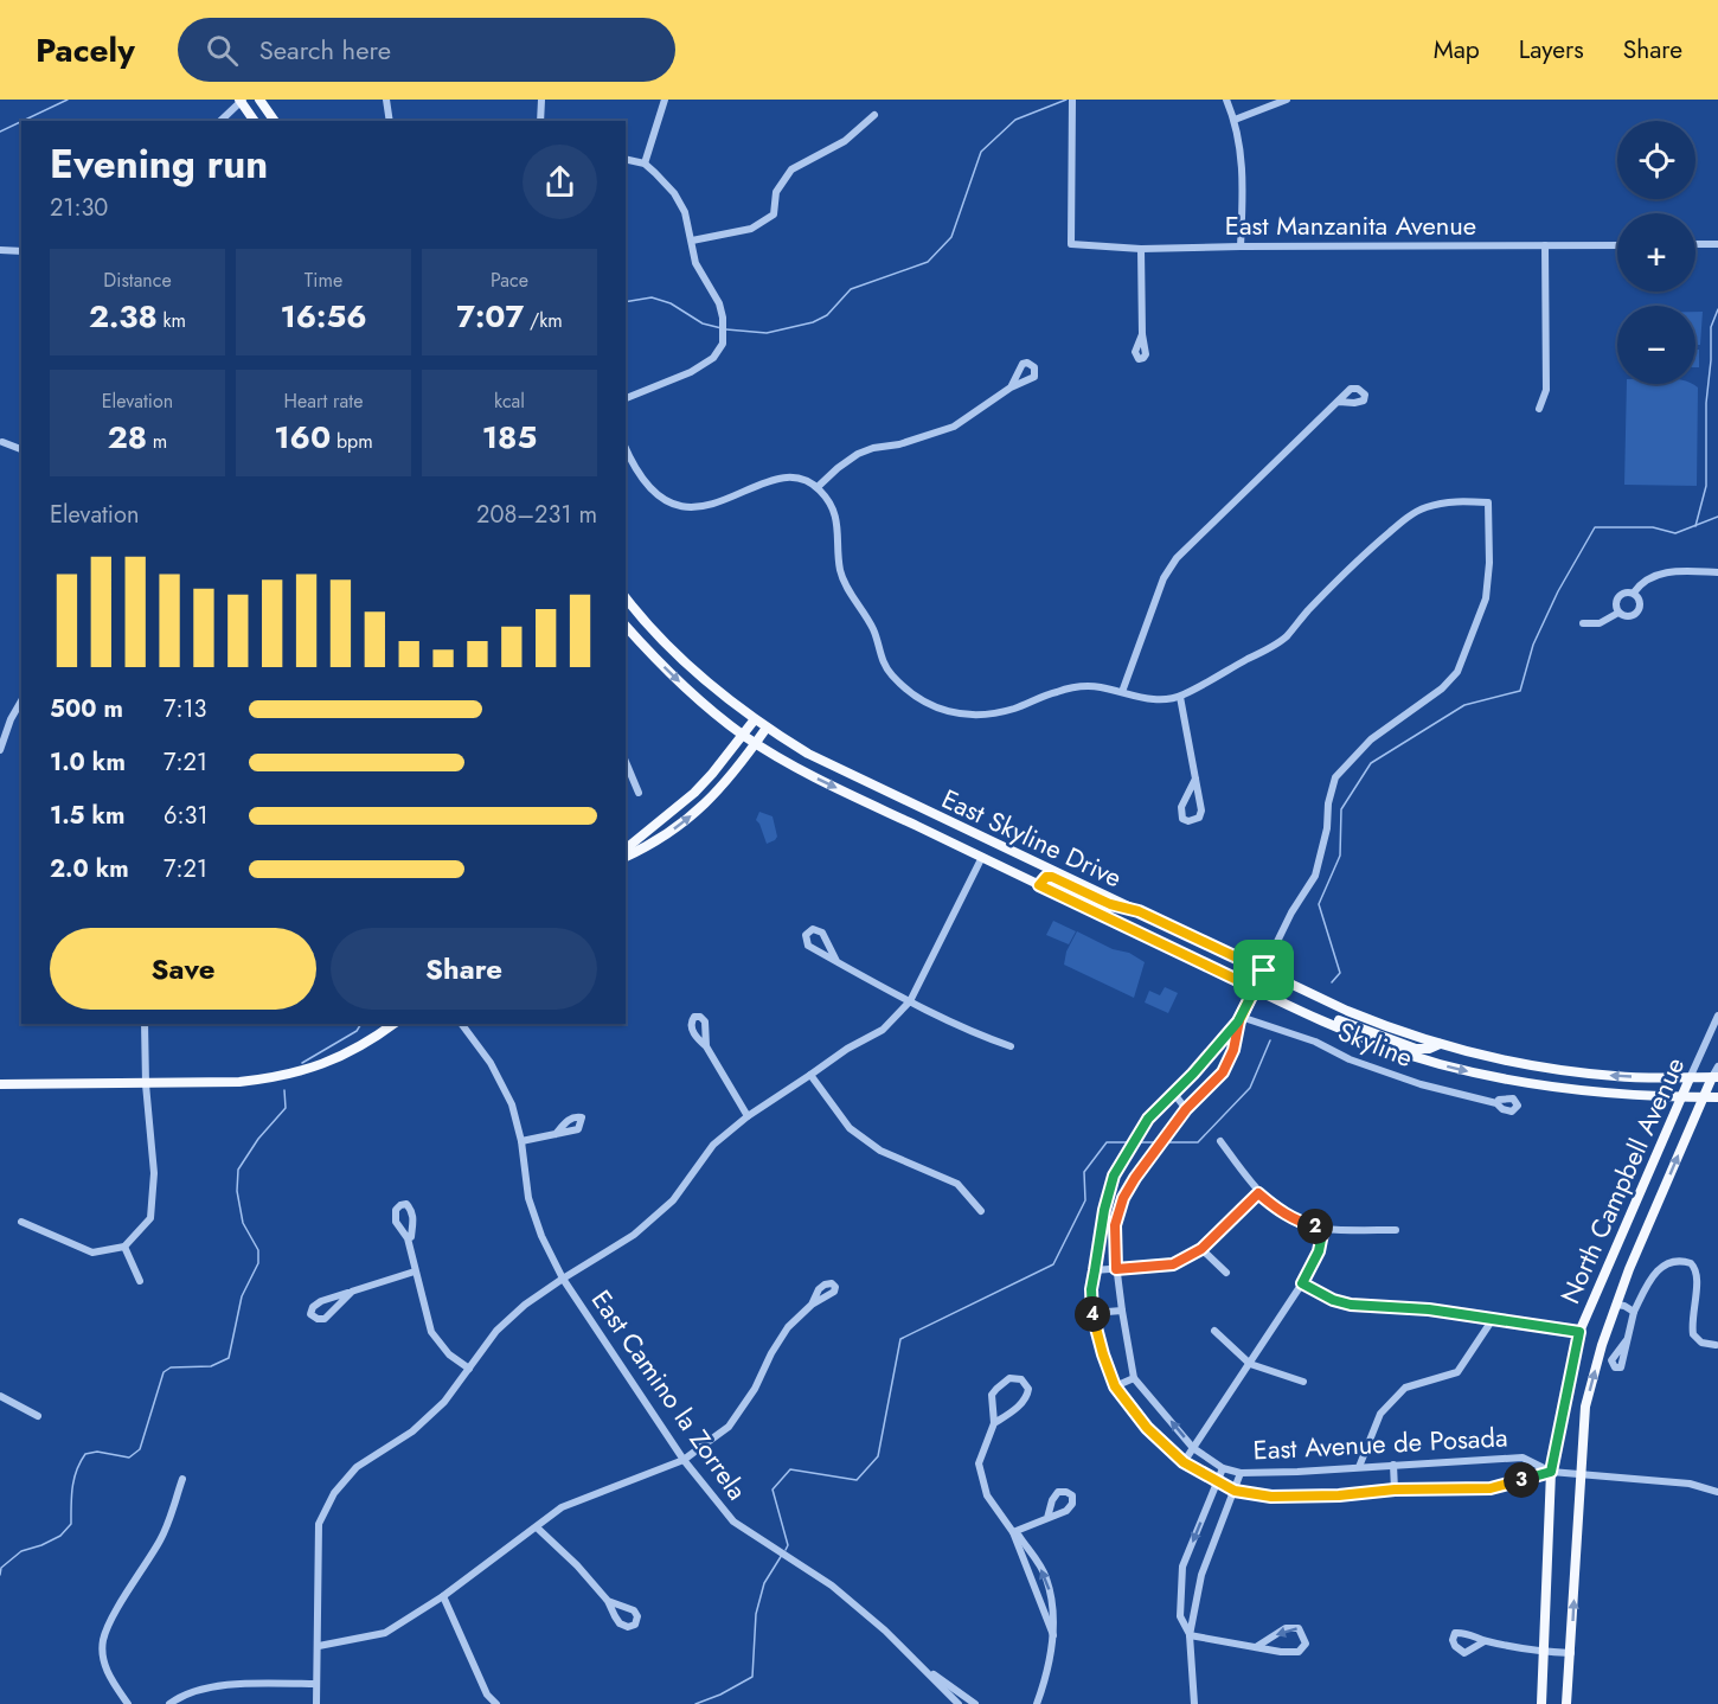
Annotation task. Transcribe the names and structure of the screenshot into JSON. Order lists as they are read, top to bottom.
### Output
{
  "streets": {
    "main road": ["East Skyline Drive", "North Campbell Avenue"],
    "street": [
      "East Manzanita Avenue",
      "Skyline",
      "East Camino la Zorrela",
      "East Avenue de Posada"
    ]
  },
  "crossings": [
    ["East Skyline Drive", "North Campbell Avenue"],
    ["East Skyline Drive", "East Avenue de Posada"],
    ["Skyline", "East Avenue de Posada"],
    ["North Campbell Avenue", "East Avenue de Posada"]
  ],
  "page": {
    "header": "Pacely",
    "search": "Search here",
    "nav": ["Map", "Layers", "Share"],
    "map_buttons": ["+", "−"],
    "heading": ["Evening run", "21:30"],
    "stats": [
      ["Distance", "2.38 km"],
      ["Time", "16:56"],
      ["Pace", "7:07 /km"],
      ["Elevation", "28 m"],
      ["Heart rate", "160 bpm"],
      ["kcal", "185"]
    ],
    "chart": ["Elevation", "208–231 m"],
    "list": [
      {
        "name": "500 m",
        "note": "7:13"
      },
      {
        "name": "1.0 km",
        "note": "7:21"
      },
      {
        "name": "1.5 km",
        "note": "6:31"
      },
      {
        "name": "2.0 km",
        "note": "7:21"
      }
    ],
    "buttons": ["Save", "Share"],
    "pins": ["2", "4", "3"]
  }
}
